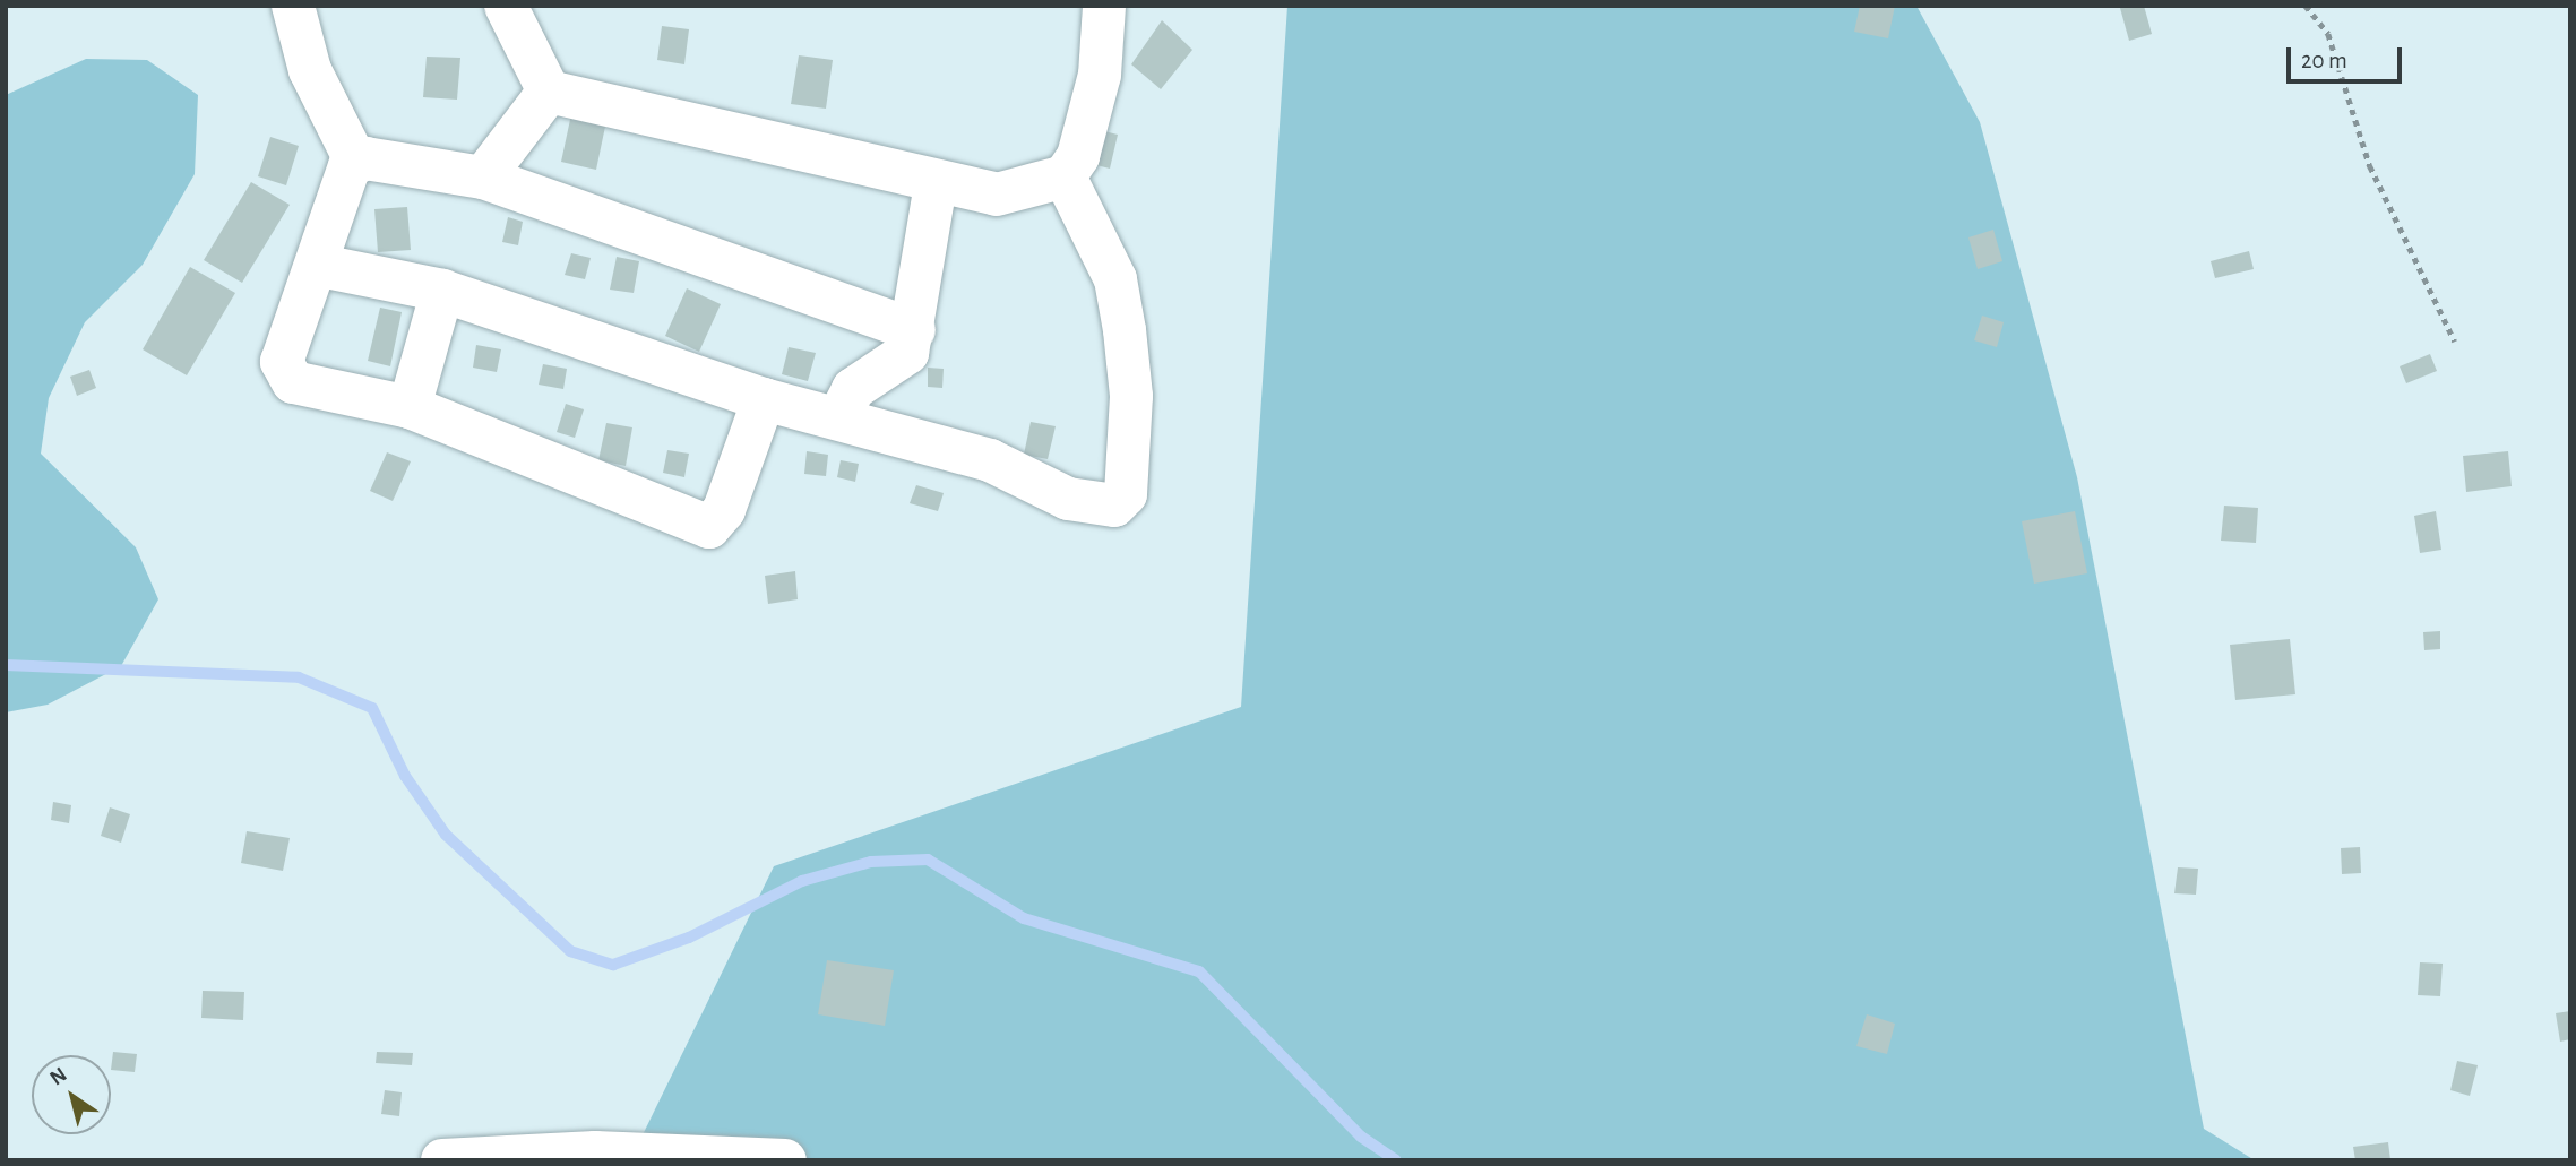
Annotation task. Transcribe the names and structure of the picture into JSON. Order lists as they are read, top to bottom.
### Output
{
  "scale_bar": "20 m",
  "north": "top left"
}
